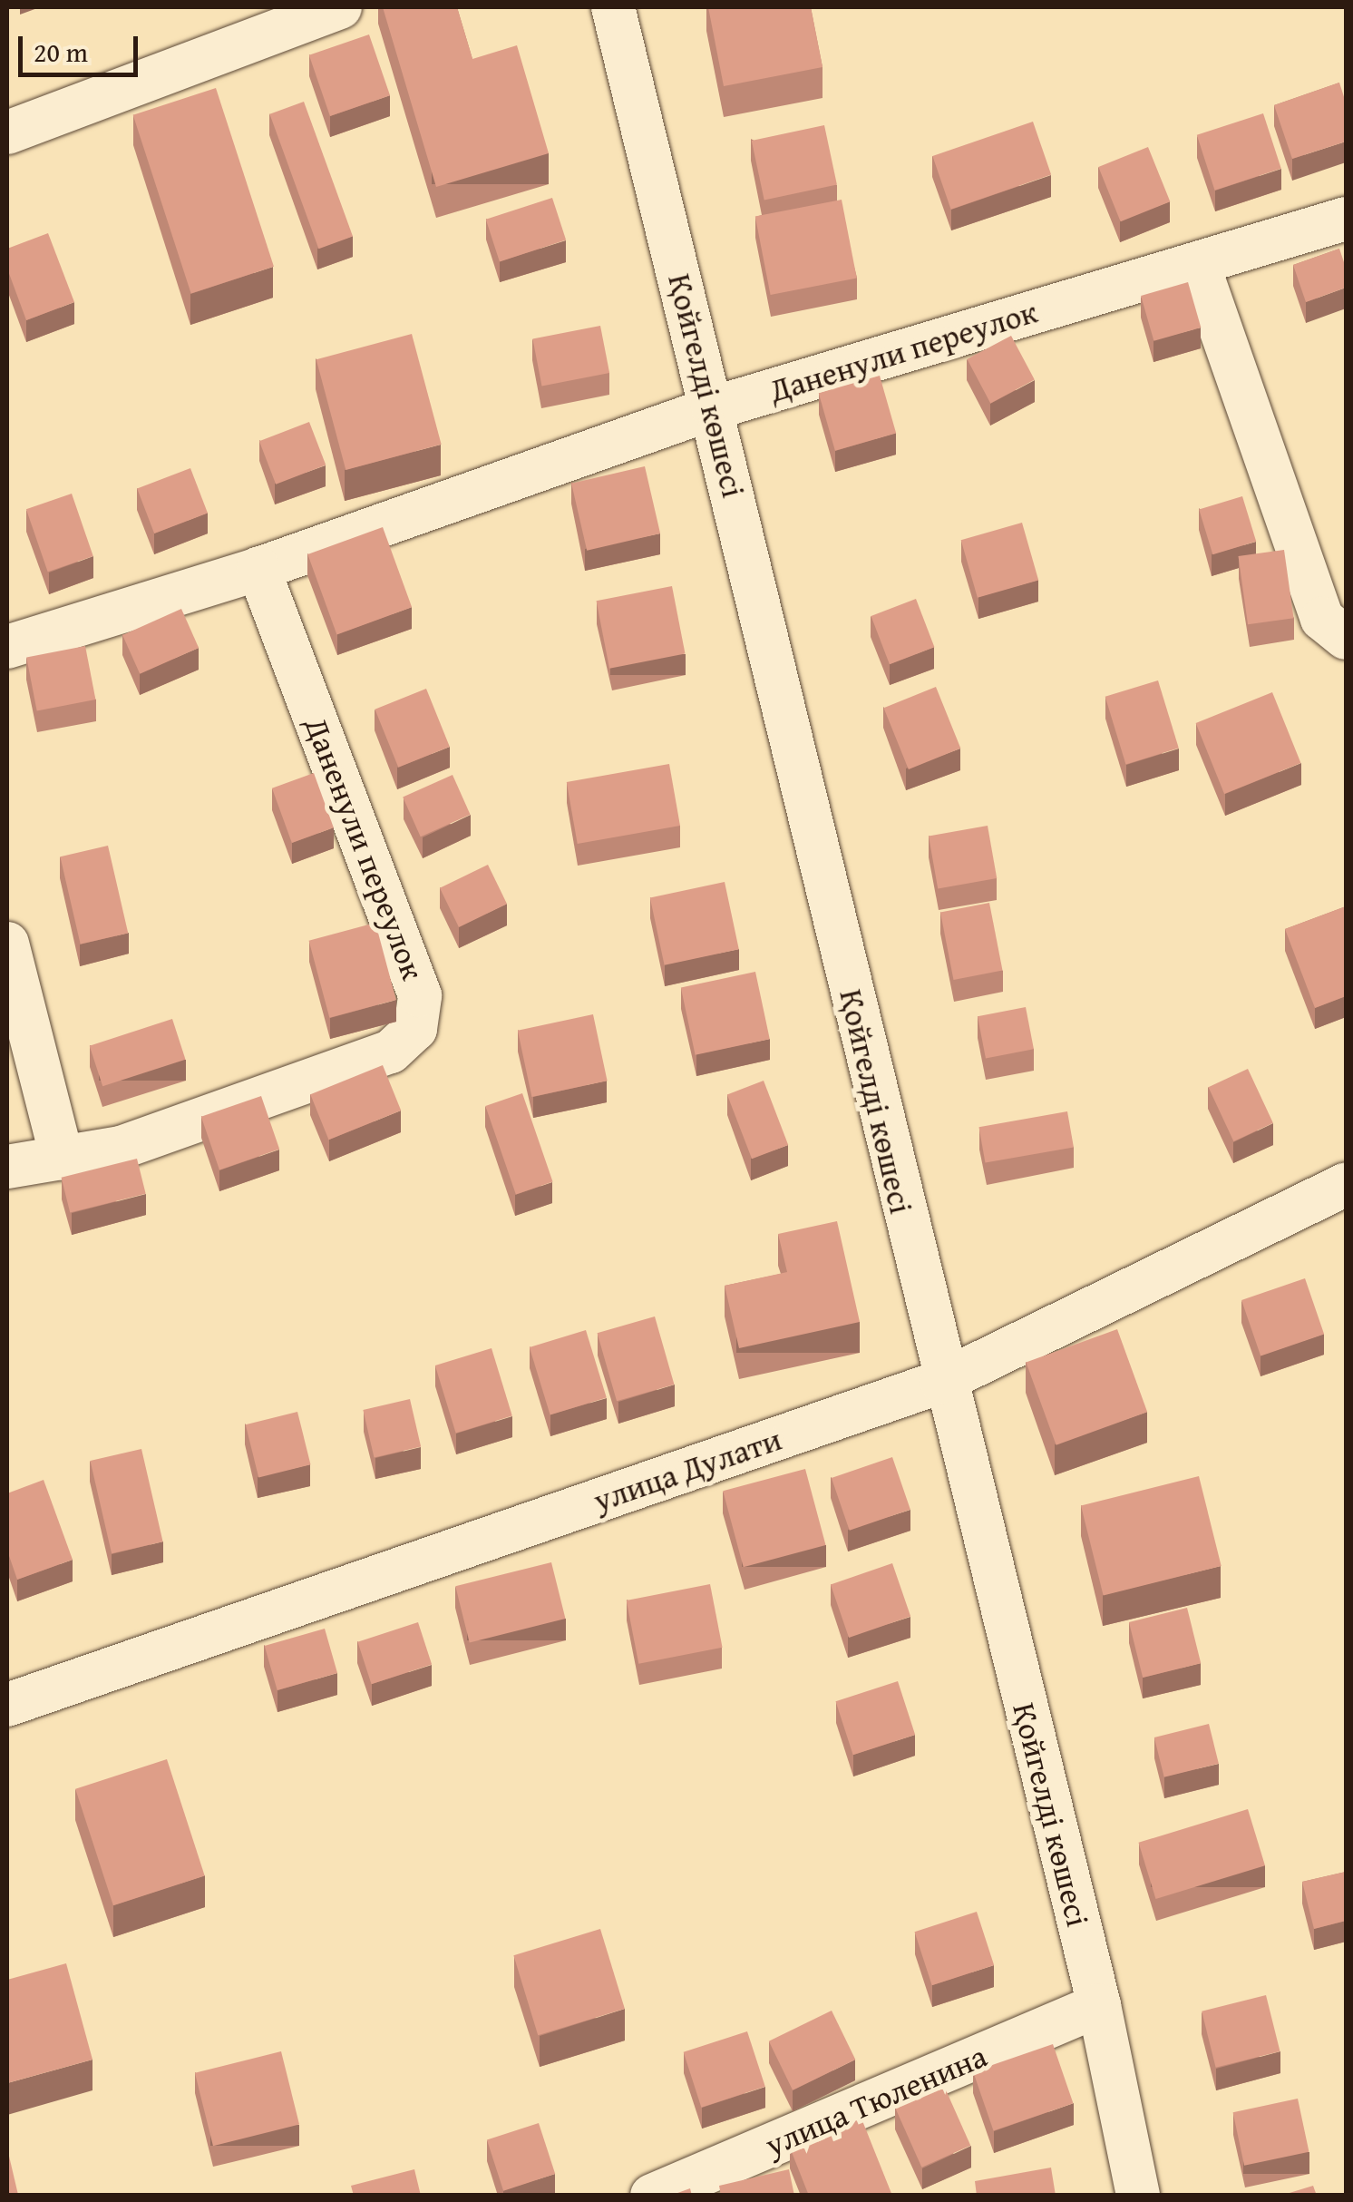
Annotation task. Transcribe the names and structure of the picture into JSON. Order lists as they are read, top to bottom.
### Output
{
  "streets": {
    "street": [
      "Даненули переулок",
      "Қойгелді көшесі",
      "улица Дулати",
      "улица Тюленина"
    ]
  },
  "crossings": [
    ["Даненули переулок", "Қойгелді көшесі"],
    ["Қойгелді көшесі", "улица Дулати"],
    ["Қойгелді көшесі", "улица Тюленина"]
  ],
  "scale_bar": "20 m"
}
